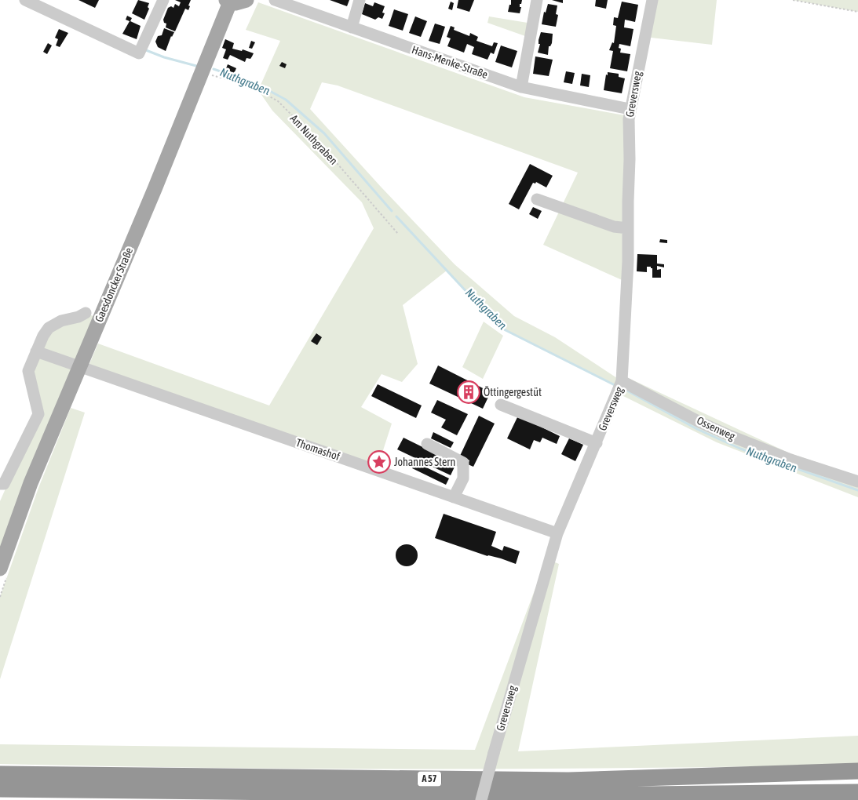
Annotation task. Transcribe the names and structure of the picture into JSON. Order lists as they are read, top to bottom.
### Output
{
  "streets": {
    "highway": ["A 57"],
    "main road": ["Gaesdoncker Straße"],
    "street": [
      "Hans-Menke-Straße",
      "Greversweg",
      "Ossenweg",
      "Thomashof"
    ],
    "path": ["Am Nuthgraben"]
  },
  "crossings": [
    ["Hans-Menke-Straße", "Greversweg"],
    ["Greversweg", "Ossenweg"],
    ["Greversweg", "Thomashof"],
    ["Gaesdoncker Straße", "Thomashof"]
  ],
  "water": ["Nuthgraben"],
  "places": {
    "building": ["Öttingergestüt"],
    "place": ["Johannes Stern"]
  }
}
